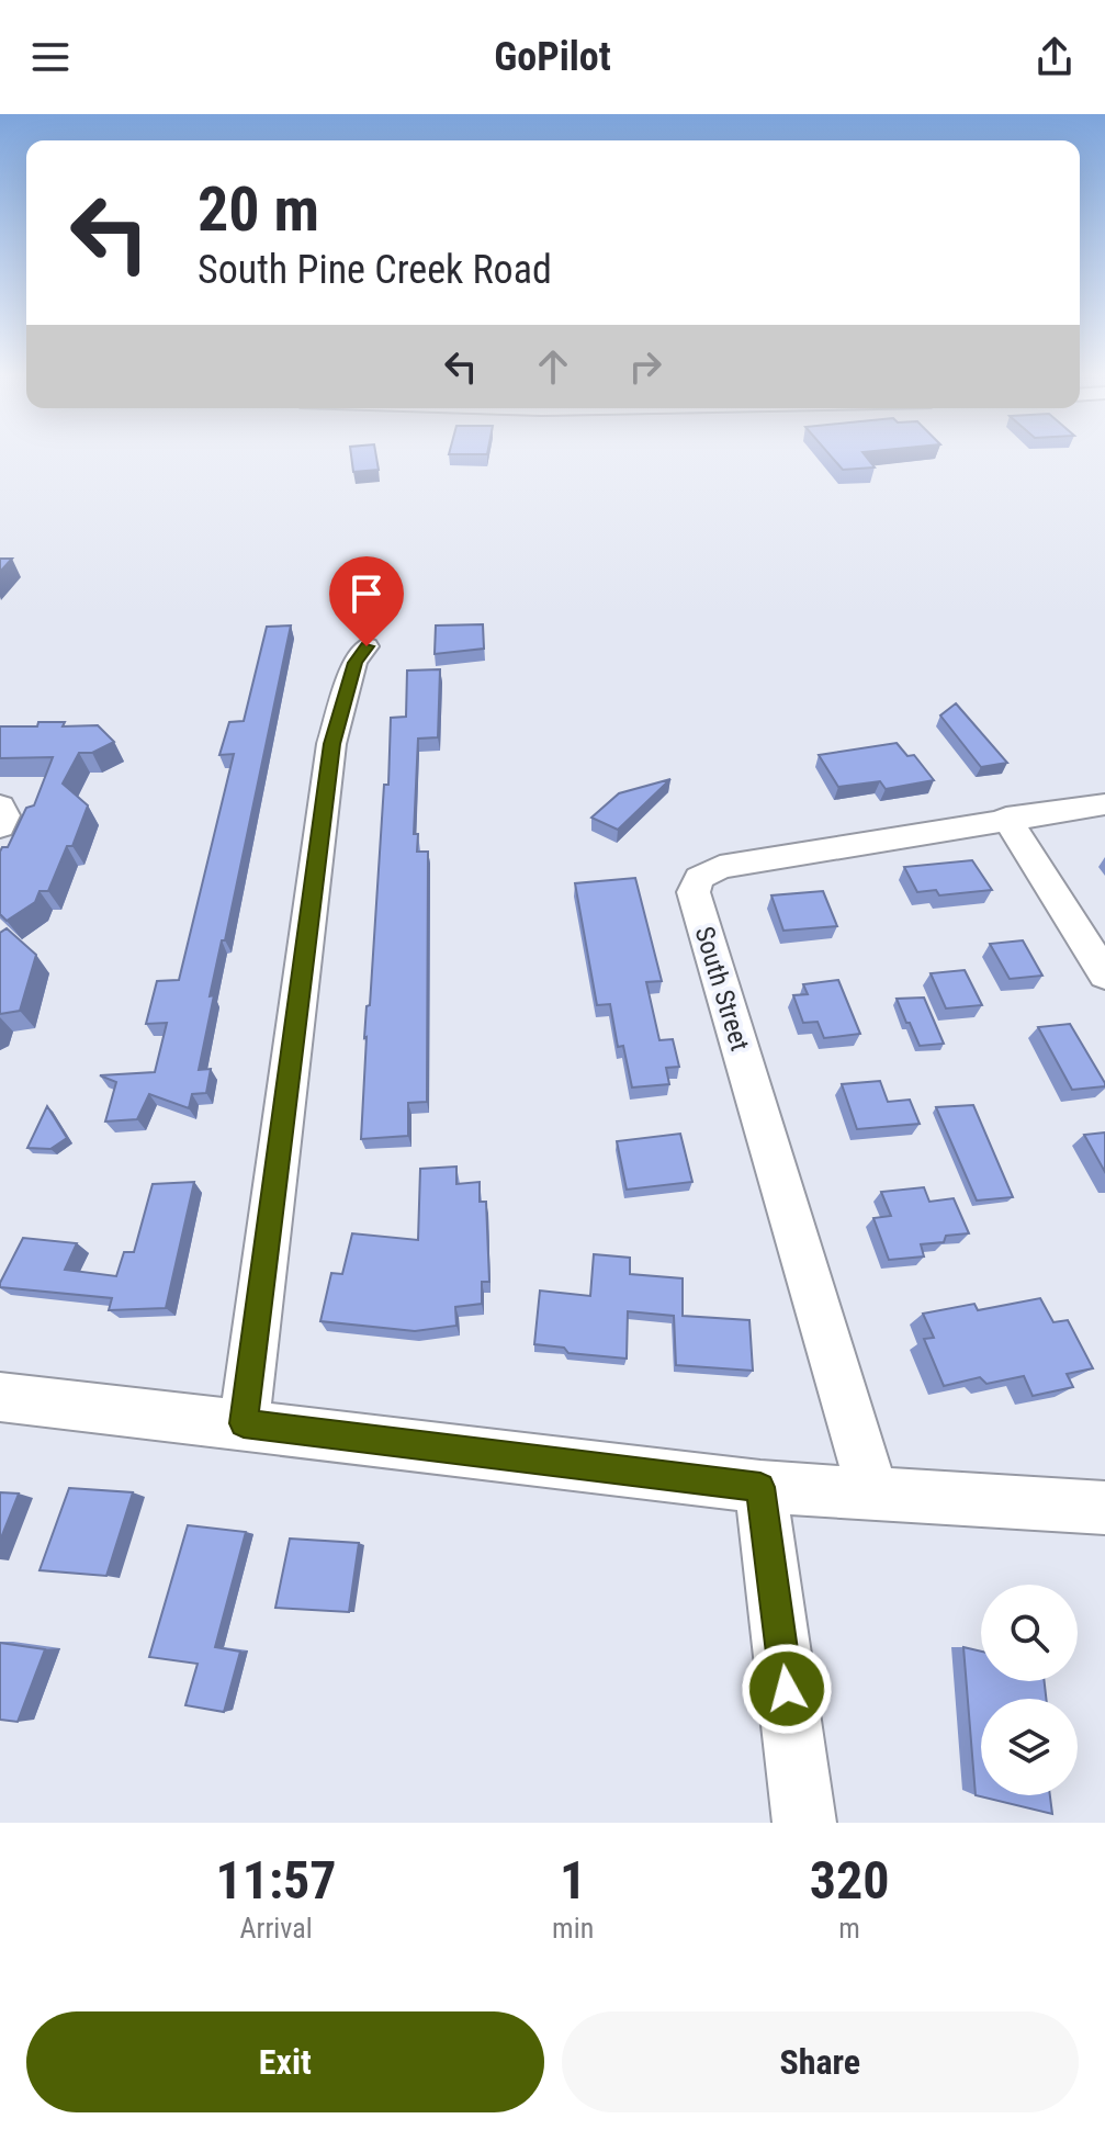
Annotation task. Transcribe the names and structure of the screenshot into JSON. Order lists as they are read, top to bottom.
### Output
{
  "streets": {
    "street": ["South Street"]
  },
  "page": {
    "header": "GoPilot",
    "turn": ["20 m", "South Pine Creek Road"],
    "eta": [
      "11:57",
      "Arrival",
      "1",
      "min",
      "320",
      "m"
    ],
    "buttons": ["Exit", "Share"]
  }
}
